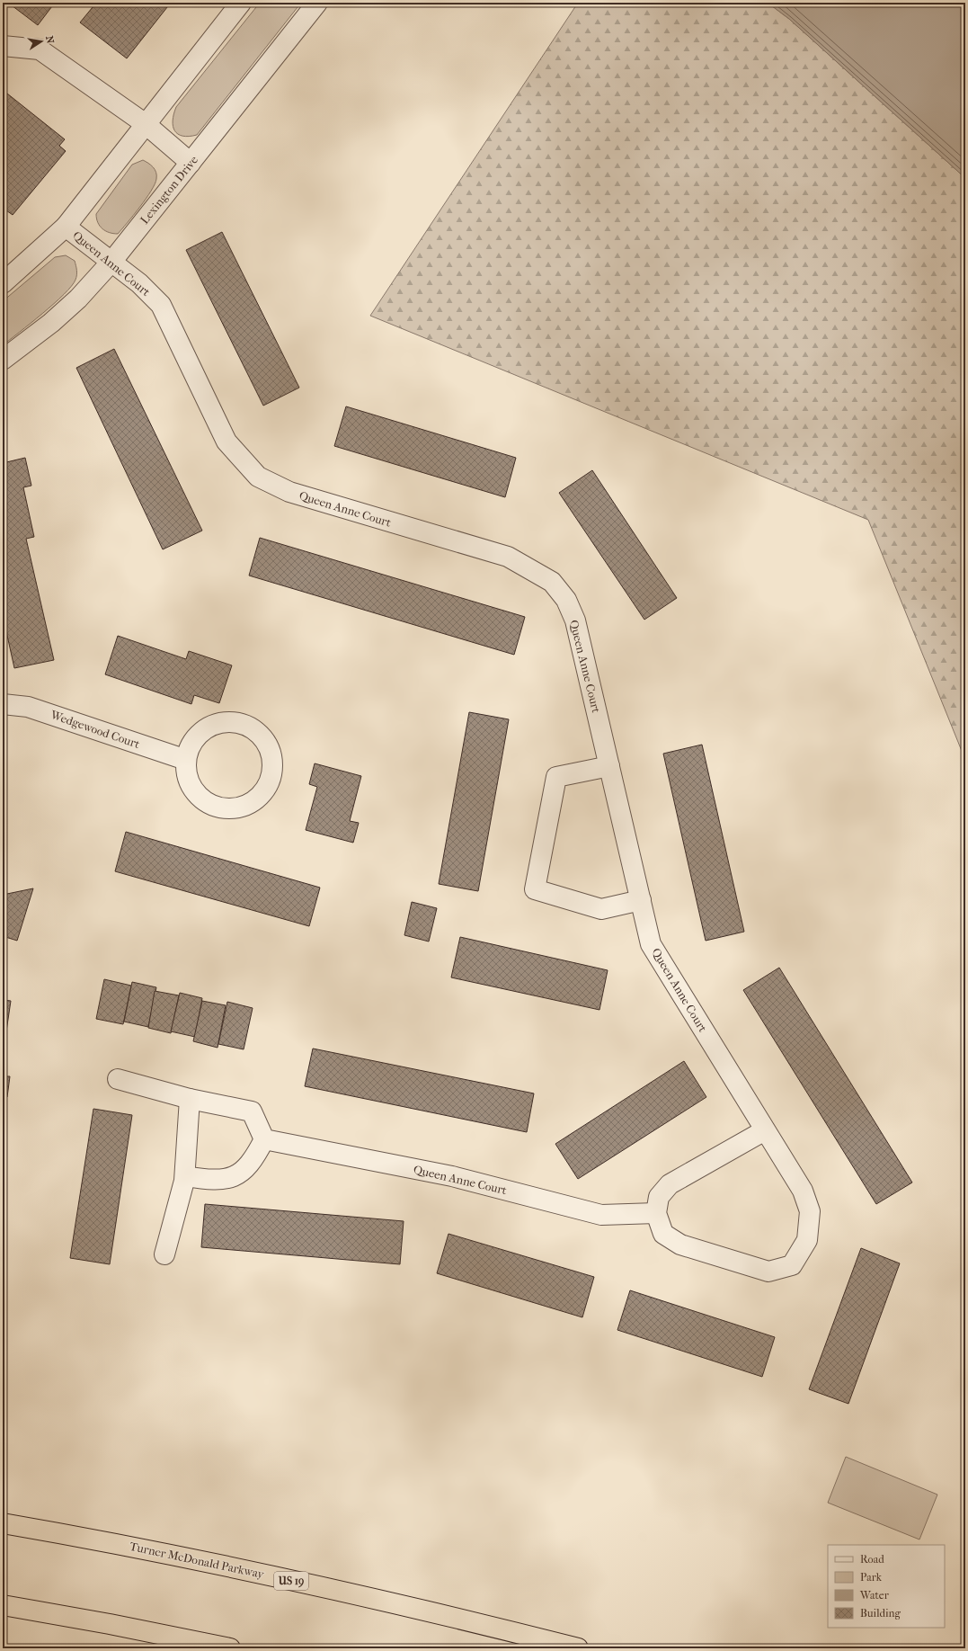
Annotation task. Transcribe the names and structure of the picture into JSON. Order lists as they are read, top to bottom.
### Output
{
  "streets": {
    "highway": ["Turner McDonald Parkway", "US 19"],
    "street": ["Lexington Drive", "Queen Anne Court", "Wedgewood Court"]
  },
  "crossings": [
    ["Lexington Drive", "Queen Anne Court"]
  ],
  "legend": [
    "Road",
    "Park",
    "Water",
    "Building"
  ],
  "north": "right"
}
